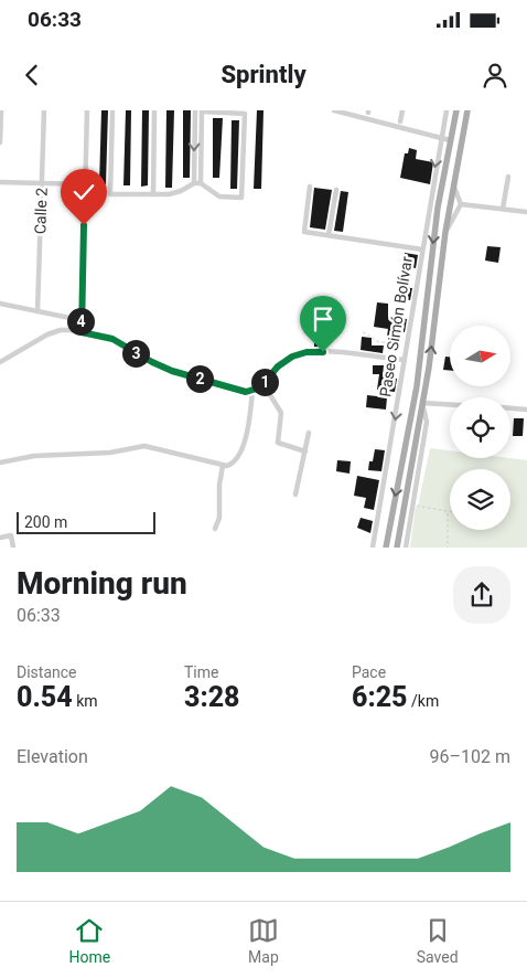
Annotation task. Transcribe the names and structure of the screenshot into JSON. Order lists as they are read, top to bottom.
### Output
{
  "streets": {
    "main road": ["Paseo Simón Bolívar"],
    "street": ["Calle 2"]
  },
  "scale_bar": "200 m",
  "north": "right",
  "page": {
    "status": "06:33",
    "header": "Sprintly",
    "pins": [
      "4",
      "3",
      "2",
      "1"
    ],
    "scale": "200 m",
    "heading": ["Morning run", "06:33"],
    "stats": [
      ["Distance", "0.54 km"],
      ["Time", "3:28"],
      ["Pace", "6:25 /km"]
    ],
    "chart": ["Elevation", "96–102 m"],
    "tabs": ["Home", "Map", "Saved"]
  }
}
